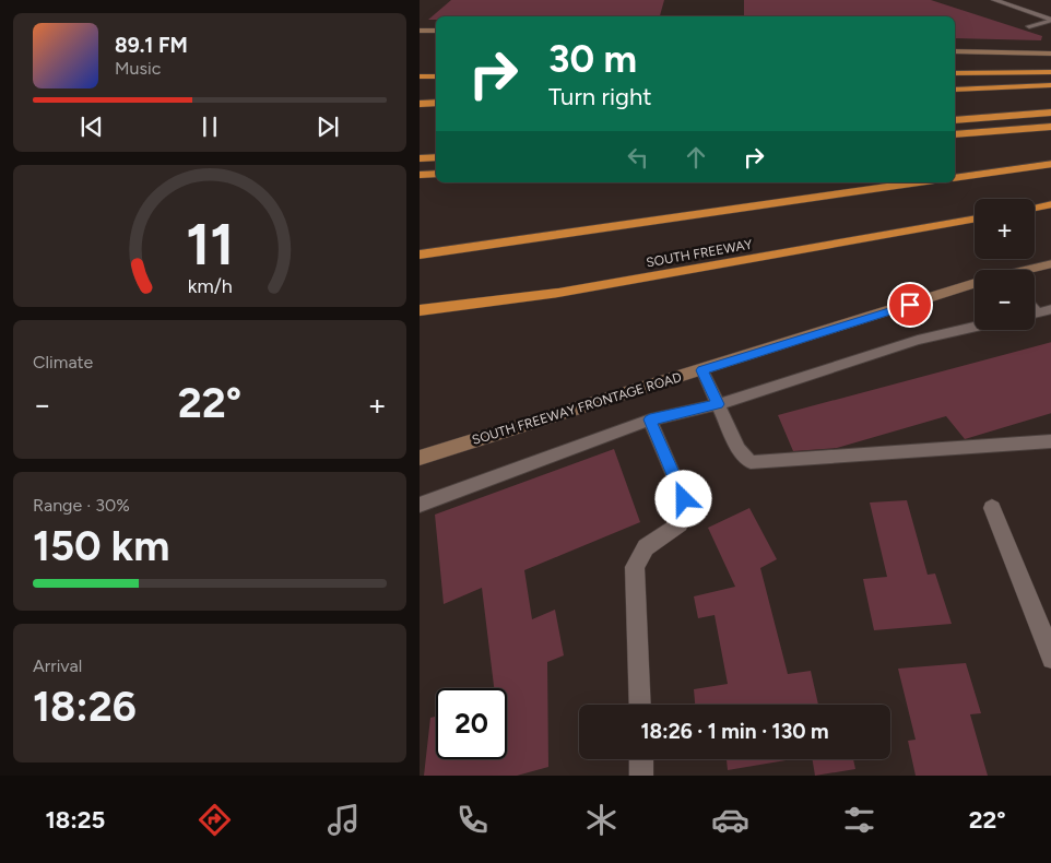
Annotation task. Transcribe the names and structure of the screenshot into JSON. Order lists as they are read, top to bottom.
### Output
{
  "streets": {
    "highway": ["SOUTH FREEWAY"],
    "main road": ["SOUTH FREEWAY FRONTAGE ROAD"]
  },
  "page": {
    "turn": ["30 m", "Turn right"],
    "song": ["89.1 FM", "Music"],
    "map_buttons": ["+", "−"],
    "tile": [
      "Climate",
      ["Range · 30%", "150 km"],
      ["Arrival", "18:26"]
    ],
    "heat": ["−", "22°", "+"],
    "limit": "20",
    "trip": "18:26 · 1 min · 130 m",
    "tabs": ["18:25", "22°"],
    "gauge": ["11", "km/h"]
  }
}
